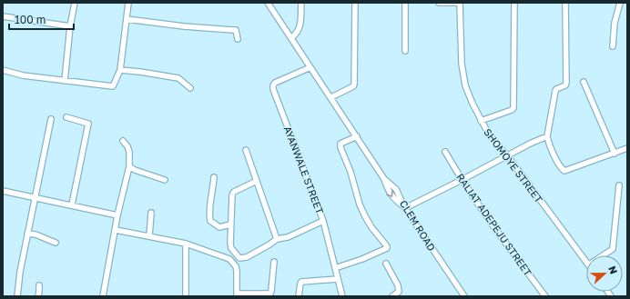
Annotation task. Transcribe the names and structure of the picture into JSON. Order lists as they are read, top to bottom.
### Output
{
  "streets": {
    "street": [
      "SHOMOYE STREET",
      "AYANWALE STREET",
      "RALIAT ADEPEJU STREET",
      "CLEM ROAD"
    ]
  },
  "scale_bar": "100 m",
  "north": "right"
}
